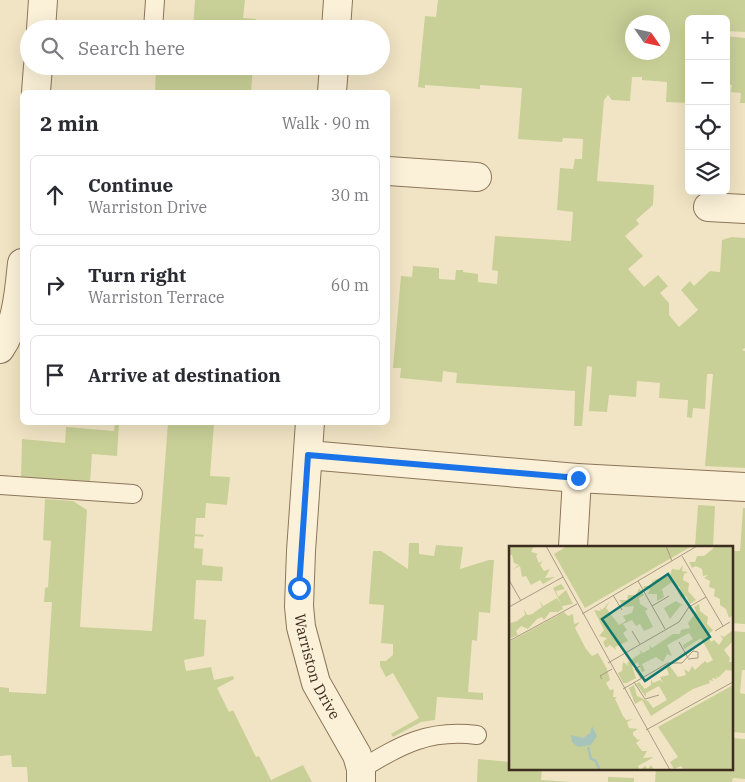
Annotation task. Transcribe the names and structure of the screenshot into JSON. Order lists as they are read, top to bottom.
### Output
{
  "streets": {
    "street": ["Warriston Drive"]
  },
  "north": "bottom right",
  "page": {
    "map_buttons": ["+", "−"],
    "search": "Search here",
    "heading": ["2 min", "Walk · 90 m"],
    "list": [
      ["Continue", "Warriston Drive", "30 m"],
      ["Turn right", "Warriston Terrace", "60 m"],
      "Arrive at destination"
    ]
  }
}
